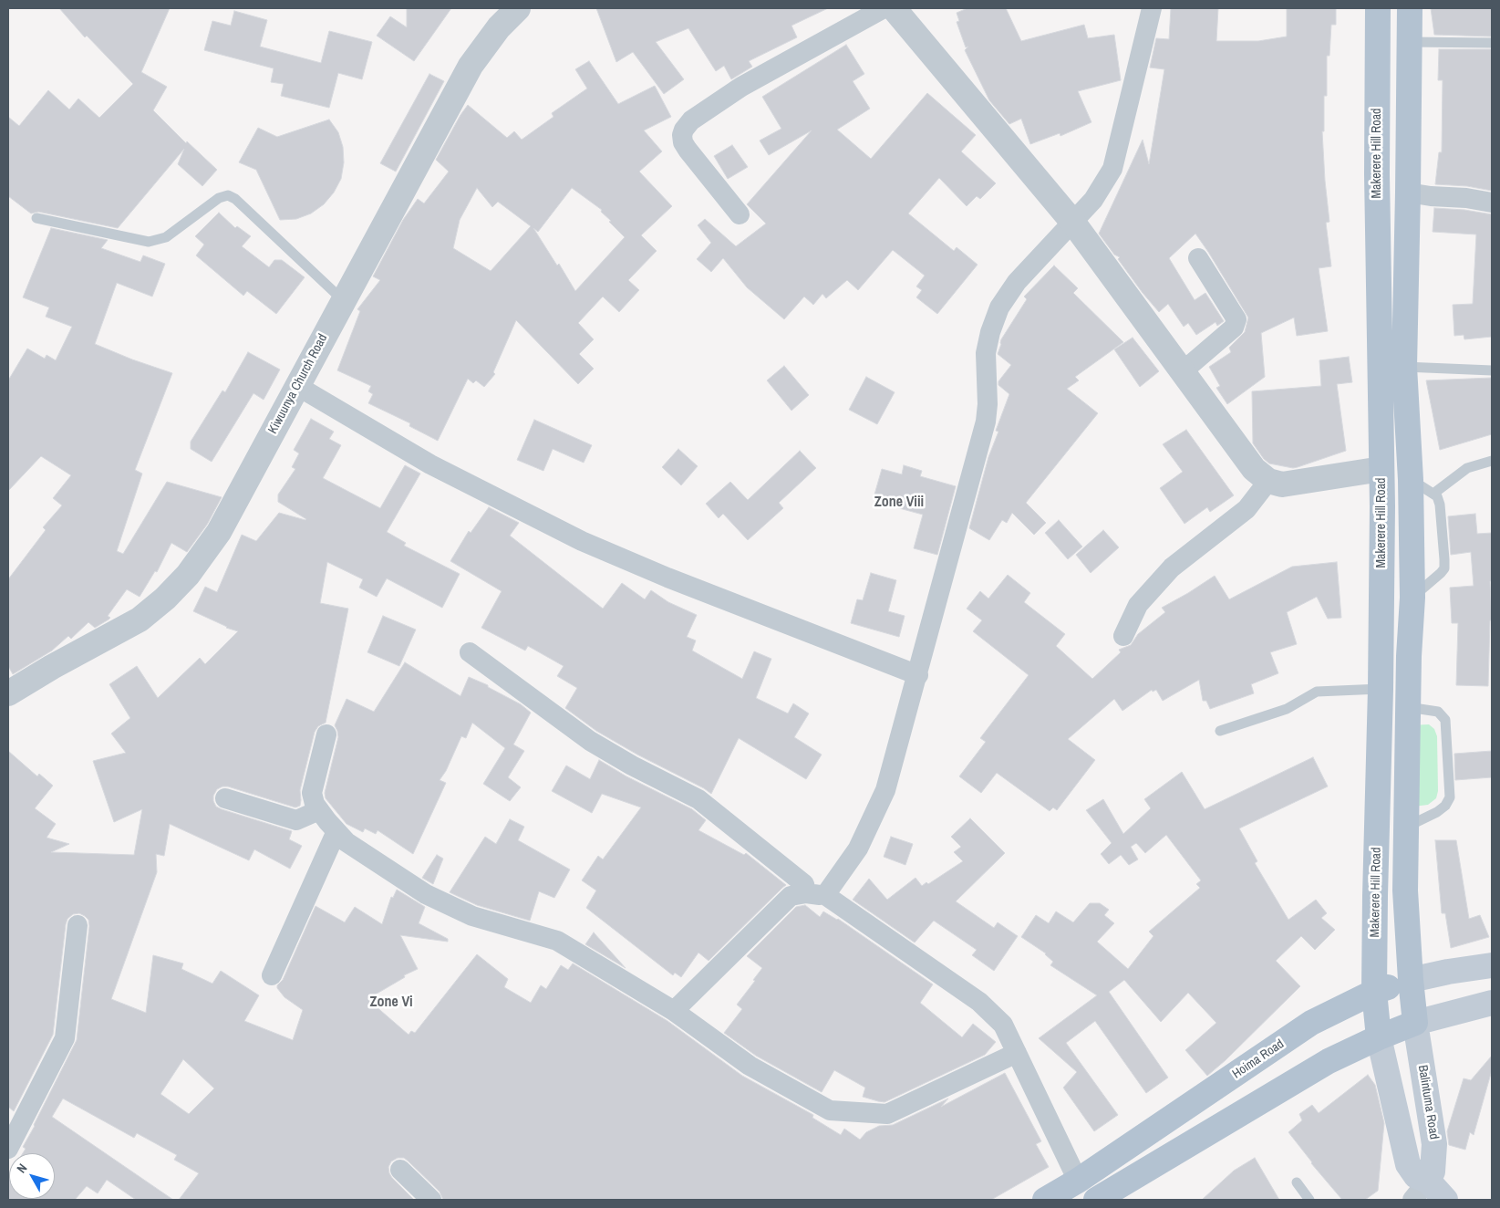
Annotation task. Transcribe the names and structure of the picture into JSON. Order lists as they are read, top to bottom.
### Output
{
  "streets": {
    "main road": ["Makerere Hill Road", "Hoima Road", "Balintuma Road"],
    "street": ["Kiwuunya Church Road"]
  },
  "crossings": [
    ["Makerere Hill Road", "Hoima Road"]
  ],
  "districts": ["Zone Viii", "Zone Vi"],
  "north": "top left"
}
